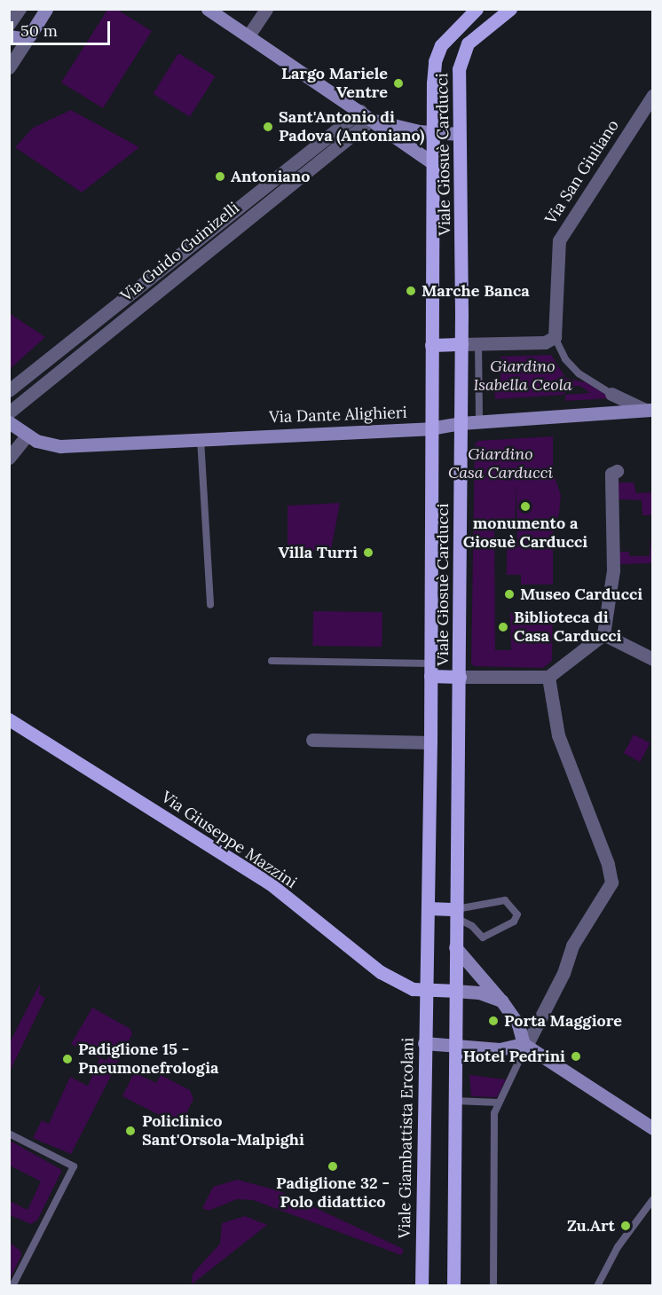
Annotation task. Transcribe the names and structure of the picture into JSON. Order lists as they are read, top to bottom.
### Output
{
  "streets": {
    "main road": ["Viale Giosuè Carducci", "Via Giuseppe Mazzini", "Viale Giambattista Ercolani"],
    "street": ["Via San Giuliano", "Via Guido Guinizelli", "Via Dante Alighieri"]
  },
  "crossings": [
    ["Viale Giosuè Carducci", "Via Dante Alighieri"],
    ["Viale Giosuè Carducci", "Via Giuseppe Mazzini"],
    ["Viale Giosuè Carducci", "Viale Giambattista Ercolani"],
    ["Via San Giuliano", "Via Dante Alighieri"],
    ["Via Giuseppe Mazzini", "Viale Giambattista Ercolani"]
  ],
  "parks": ["Giardino Isabella Ceola", "Giardino Casa Carducci"],
  "places": [
    "Largo Mariele Ventre",
    "Sant'Antonio di Padova (Antoniano)",
    "Antoniano",
    "Marche Banca",
    "monumento a Giosuè Carducci",
    "Villa Turri",
    "Museo Carducci",
    "Biblioteca di Casa Carducci",
    "Porta Maggiore",
    "Hotel Pedrini",
    "Padiglione 15 - Pneumonefrologia",
    "Policlinico Sant'Orsola-Malpighi",
    "Padiglione 32 - Polo didattico",
    "Zu.Art"
  ],
  "scale_bar": "50 m"
}
